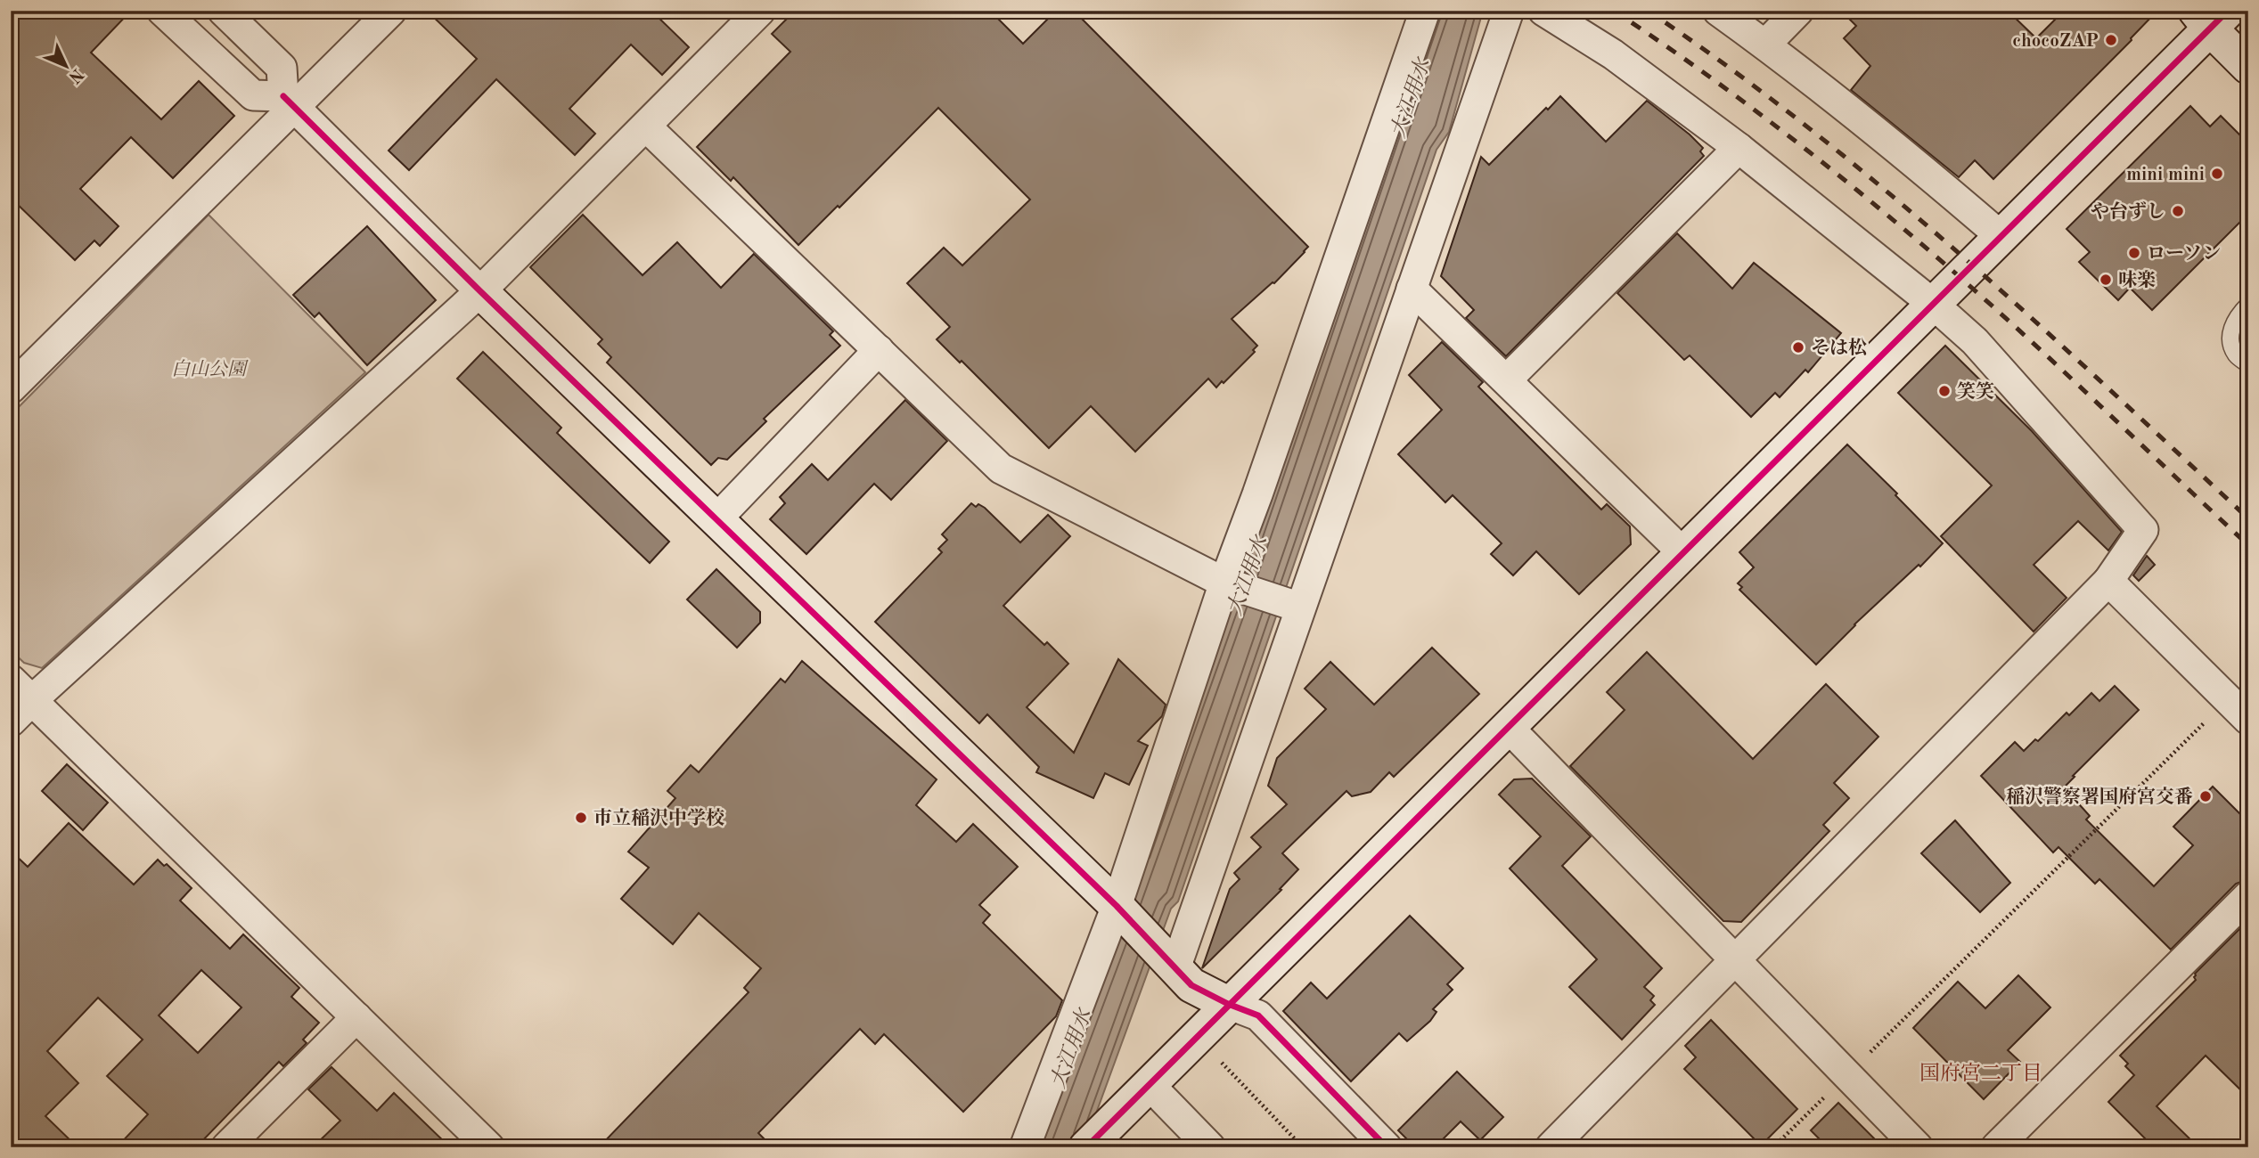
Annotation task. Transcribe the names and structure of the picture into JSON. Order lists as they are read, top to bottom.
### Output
{
  "districts": ["国府宮二丁目"],
  "water": ["大江用水"],
  "parks": ["白山公園"],
  "places": [
    "chocoZAP",
    "mini mini",
    "や台ずし",
    "ローソン",
    "味楽",
    "そは松",
    "笑笑",
    "稲沢警察署国府宮交番",
    "市立稲沢中学校"
  ],
  "north": "bottom right"
}
